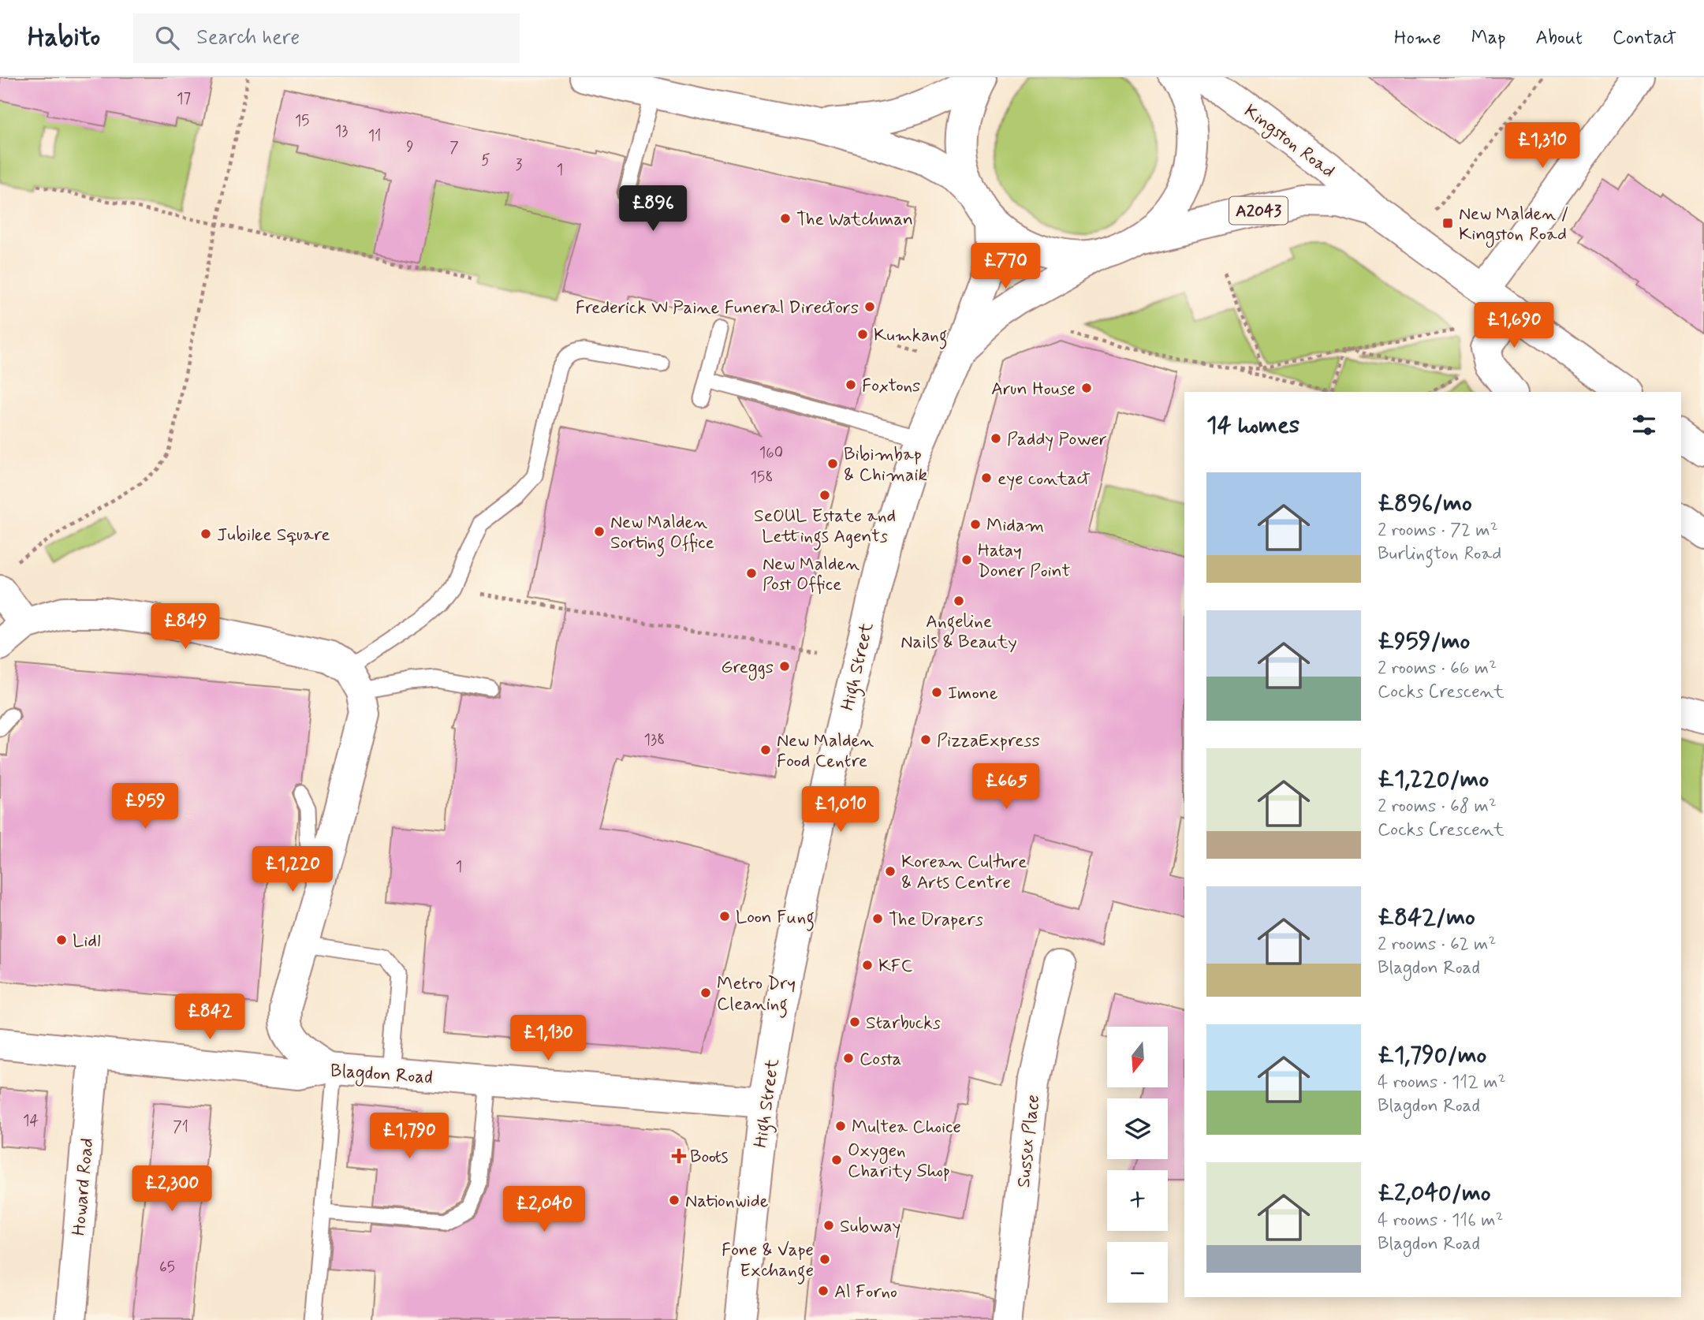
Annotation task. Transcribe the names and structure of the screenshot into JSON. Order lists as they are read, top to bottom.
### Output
{
  "streets": {
    "main road": [
      "Kingston Road",
      "A2043",
      "High Street",
      "Blagdon Road",
      "Sussex Place",
      "Howard Road"
    ]
  },
  "crossings": [
    ["High Street", "Blagdon Road"],
    ["Blagdon Road", "Howard Road"]
  ],
  "places": {
    "other": [
      "The Watchman",
      "Frederick W Paine Funeral Directors",
      "Kumkang",
      "Foxtons",
      "Arun House",
      "Paddy Power",
      "Bibimbap & Chimaik",
      "eye contact",
      "SeOUL Estate and Lettings Agents",
      "Midam",
      "New Malden Sorting Office",
      "Jubilee Square",
      "Hatay Doner Point",
      "New Malden Post Office",
      "Angeline Nails & Beauty",
      "Greggs",
      "Imone",
      "PizzaExpress",
      "New Malden Food Centre",
      "Korean Culture & Arts Centre",
      "Loon Fung",
      "The Drapers",
      "Lidl",
      "KFC",
      "Metro Dry Cleaning",
      "Starbucks",
      "Costa",
      "Multea Choice",
      "Oxygen Charity Shop",
      "Nationwide",
      "Subway",
      "Fone & Vape Exchange",
      "Al Forno"
    ],
    "transit": ["New Malden / Kingston Road"],
    "health": ["Boots"]
  },
  "house_numbers": [
    "17",
    "15",
    "13",
    "11",
    "9",
    "7",
    "5",
    "3",
    "1",
    "160",
    "158",
    "138",
    "1",
    "14",
    "71",
    "65"
  ],
  "north": "bottom",
  "page": {
    "header": "Habito",
    "search": "Search here",
    "nav": [
      "Home",
      "Map",
      "About",
      "Contact"
    ],
    "price": [
      "£1,310",
      "£896",
      "£770",
      "£1,690",
      "£849",
      "£665",
      "£959",
      "£1,010",
      "£1,220",
      "£842",
      "£1,130",
      "£1,790",
      "£2,300",
      "£2,040"
    ],
    "heading": "14 homes",
    "list": [
      {
        "name": "£896/mo",
        "note": "2 rooms · 72 m² · Burlington Road"
      },
      {
        "name": "£959/mo",
        "note": "2 rooms · 66 m² · Cocks Crescent"
      },
      {
        "name": "£1,220/mo",
        "note": "2 rooms · 68 m² · Cocks Crescent"
      },
      {
        "name": "£842/mo",
        "note": "2 rooms · 62 m² · Blagdon Road"
      },
      {
        "name": "£1,790/mo",
        "note": "4 rooms · 112 m² · Blagdon Road"
      },
      {
        "name": "£2,040/mo",
        "note": "4 rooms · 116 m² · Blagdon Road"
      }
    ],
    "map_buttons": ["+", "−"]
  }
}
